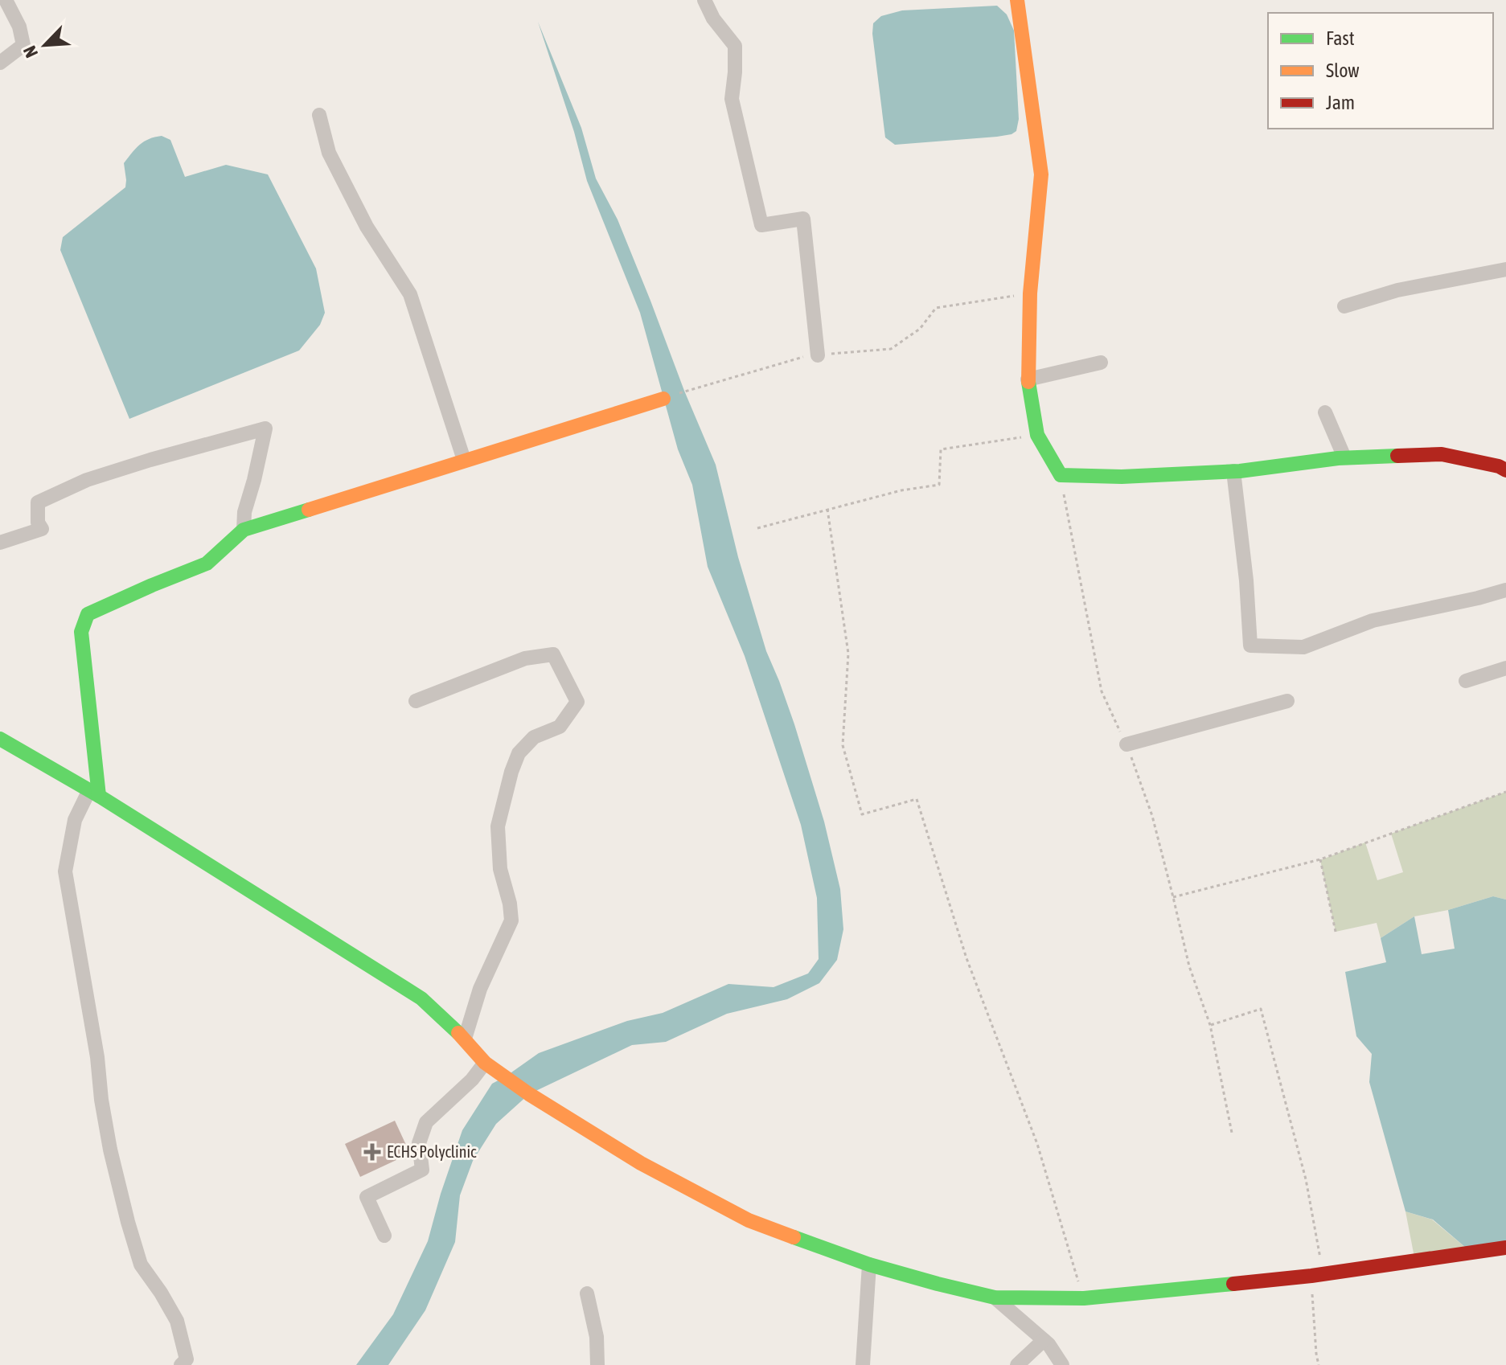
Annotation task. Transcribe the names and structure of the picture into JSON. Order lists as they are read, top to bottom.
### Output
{
  "places": {
    "health": ["ECHS Polyclinic"]
  },
  "legend": ["Fast", "Slow", "Jam"],
  "north": "bottom left"
}
